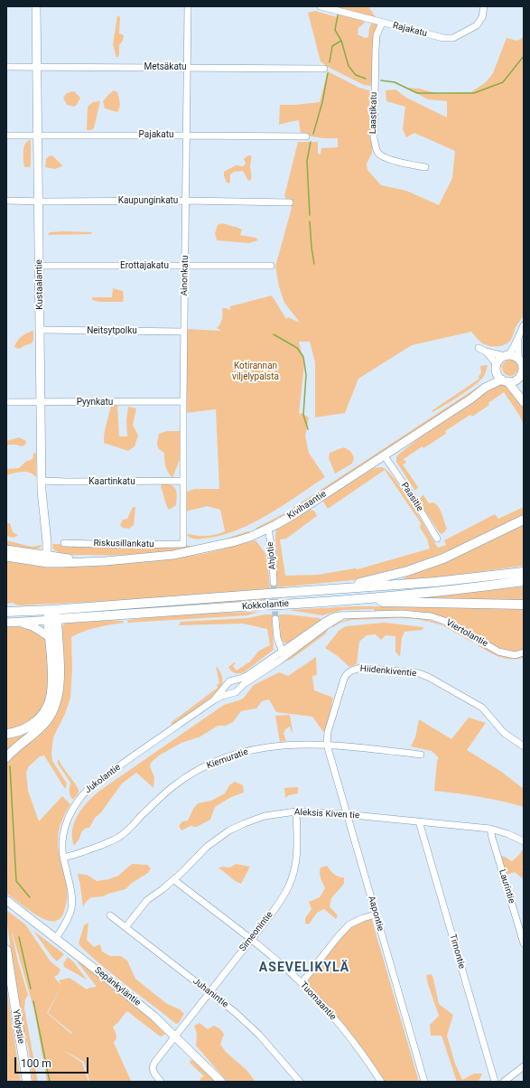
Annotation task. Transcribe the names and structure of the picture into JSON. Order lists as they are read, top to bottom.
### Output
{
  "streets": {
    "highway": ["Kokkolantie", "Yhdystie"],
    "main road": ["Kustaalantie", "Kivihaantie", "Sepänkyläntie"],
    "street": [
      "Rajakatu",
      "Metsäkatu",
      "Laastikatu",
      "Pajakatu",
      "Kaupunginkatu",
      "Erottajakatu",
      "Ainonkatu",
      "Neitsytpolku",
      "Pyynkatu",
      "Kaartinkatu",
      "Paasitie",
      "Riskusillankatu",
      "Ahjotie",
      "Viertolantie",
      "Hiidenkiventie",
      "Kiemuratie",
      "Jukolantie",
      "Aleksis Kiven tie",
      "Laurintie",
      "Aapontie",
      "Simeonintie",
      "Timontie",
      "Juhanintie",
      "Tuomaantie"
    ]
  },
  "crossings": [
    ["Rajakatu", "Laastikatu"],
    ["Metsäkatu", "Ainonkatu"],
    ["Metsäkatu", "Kustaalantie"],
    ["Pajakatu", "Ainonkatu"],
    ["Pajakatu", "Kustaalantie"],
    ["Kaupunginkatu", "Ainonkatu"],
    ["Kaupunginkatu", "Kustaalantie"],
    ["Erottajakatu", "Ainonkatu"],
    ["Erottajakatu", "Kustaalantie"],
    ["Ainonkatu", "Neitsytpolku"],
    ["Ainonkatu", "Pyynkatu"],
    ["Ainonkatu", "Kaartinkatu"],
    ["Ainonkatu", "Riskusillankatu"],
    ["Kustaalantie", "Neitsytpolku"],
    ["Kustaalantie", "Pyynkatu"],
    ["Kustaalantie", "Kaartinkatu"],
    ["Kustaalantie", "Kivihaantie"],
    ["Paasitie", "Kivihaantie"],
    ["Kivihaantie", "Ahjotie"],
    ["Viertolantie", "Jukolantie"],
    ["Hiidenkiventie", "Kiemuratie"],
    ["Hiidenkiventie", "Aapontie"],
    ["Kiemuratie", "Jukolantie"],
    ["Kiemuratie", "Aapontie"],
    ["Jukolantie", "Sepänkyläntie"],
    ["Aleksis Kiven tie", "Laurintie"],
    ["Aleksis Kiven tie", "Aapontie"],
    ["Aleksis Kiven tie", "Simeonintie"],
    ["Aleksis Kiven tie", "Timontie"],
    ["Aleksis Kiven tie", "Juhanintie"],
    ["Aleksis Kiven tie", "Tuomaantie"],
    ["Simeonintie", "Sepänkyläntie"],
    ["Simeonintie", "Juhanintie"],
    ["Simeonintie", "Tuomaantie"]
  ],
  "districts": ["ASEVELIKYLÄ"],
  "parks": ["Kotirannan viljelypalsta"],
  "scale_bar": "100 m"
}
